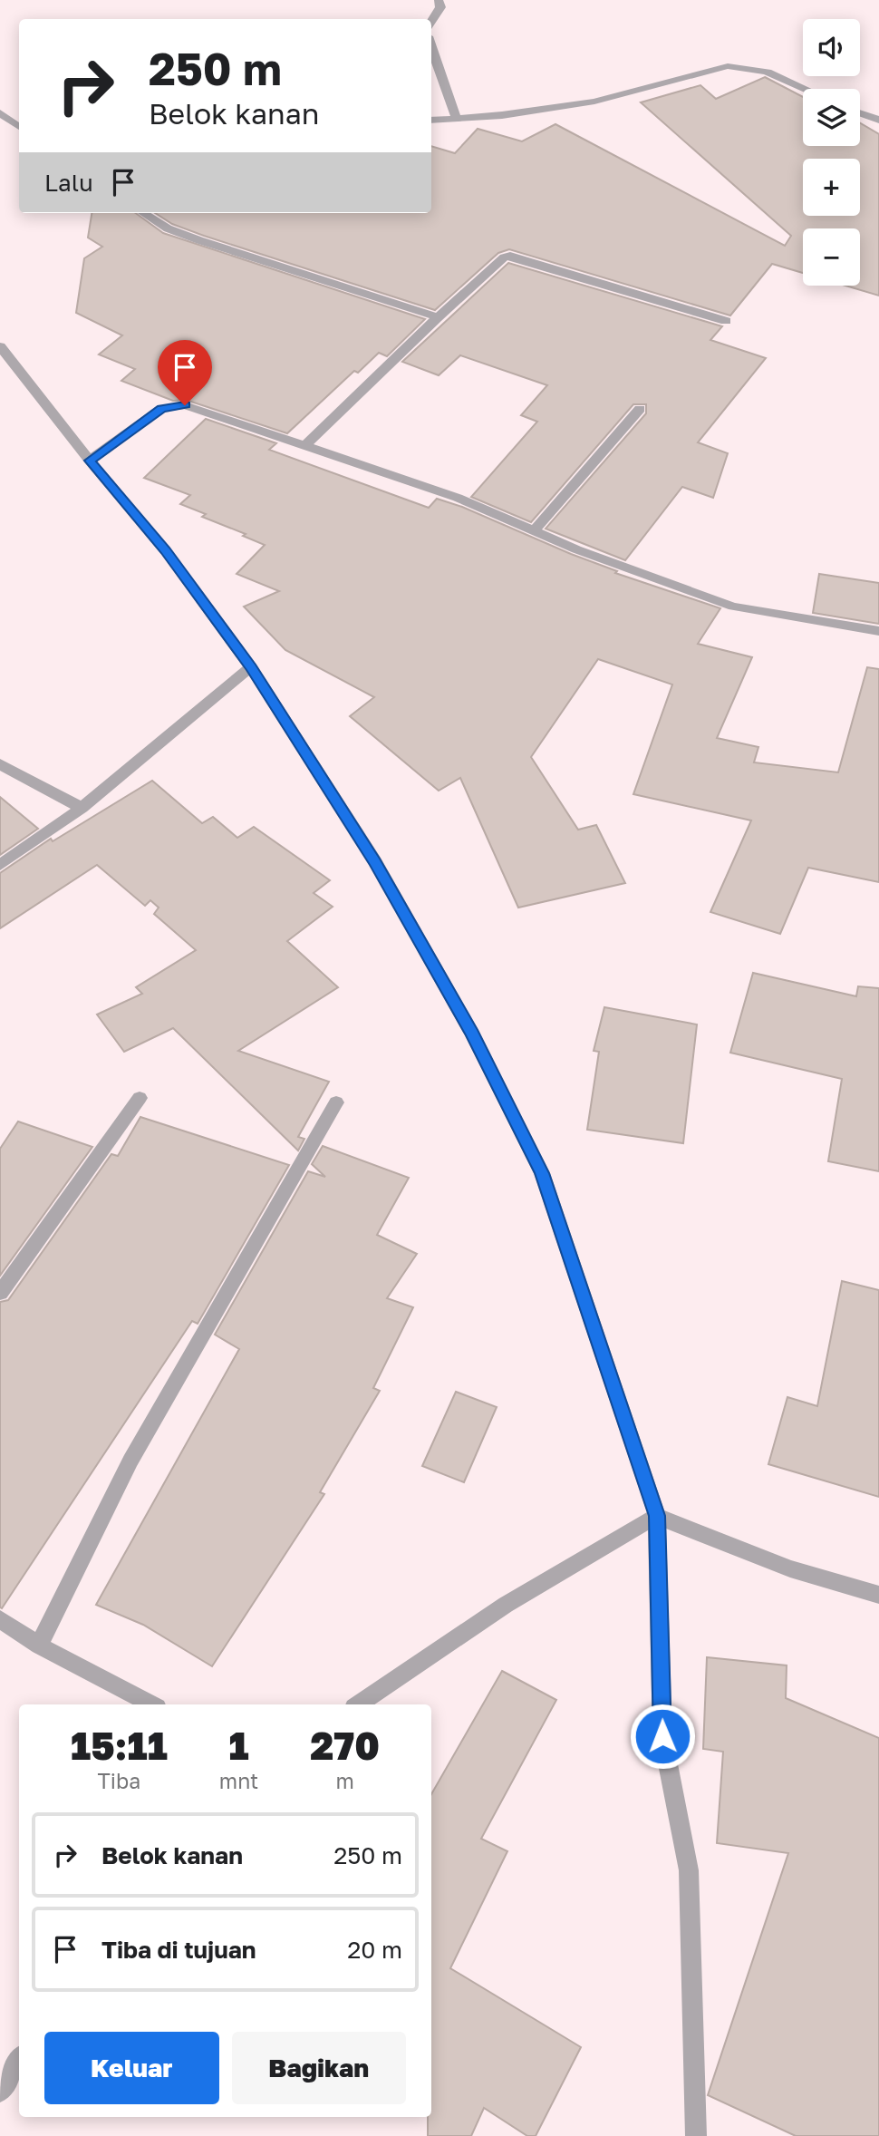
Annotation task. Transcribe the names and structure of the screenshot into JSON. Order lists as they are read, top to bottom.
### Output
{
  "page": {
    "map_buttons": ["+", "−"],
    "turn": ["250 m", "Belok kanan"],
    "then": "Lalu",
    "eta": [
      "15:11",
      "Tiba",
      "1",
      "mnt",
      "270",
      "m"
    ],
    "list": [
      {
        "name": "Belok kanan",
        "value": "250 m"
      },
      {
        "name": "Tiba di tujuan",
        "value": "20 m"
      }
    ],
    "buttons": ["Keluar", "Bagikan"]
  }
}
